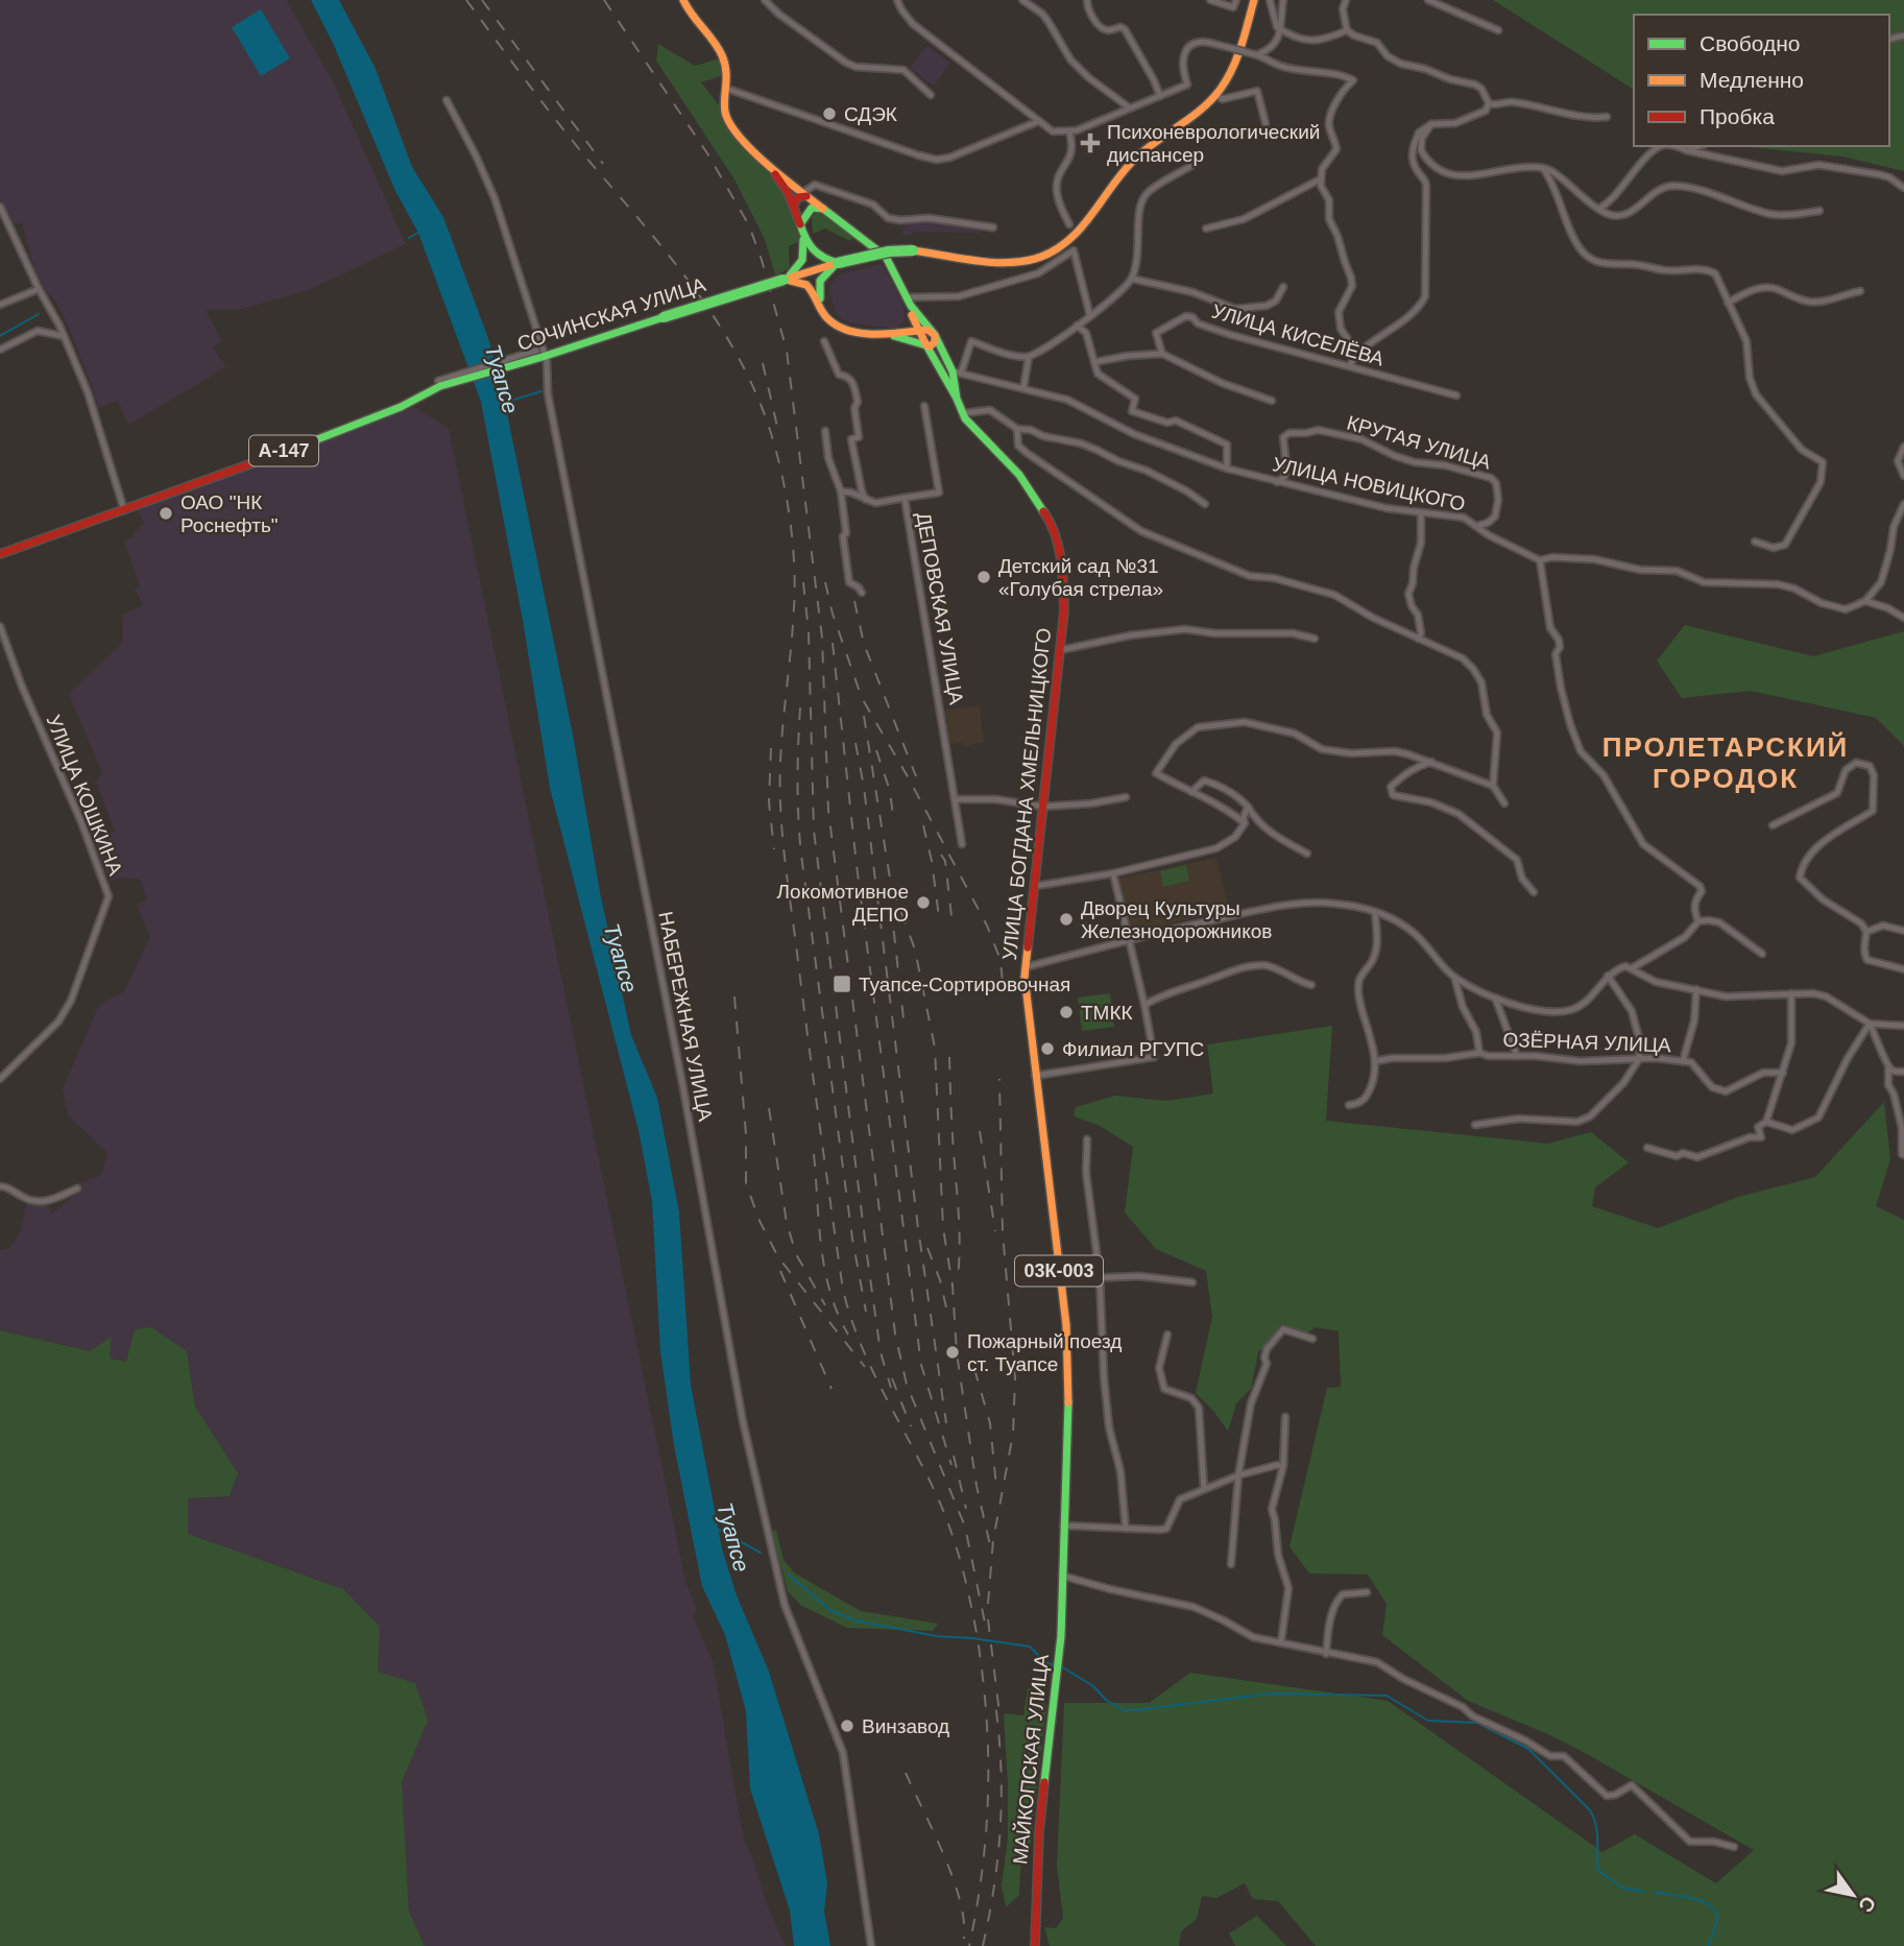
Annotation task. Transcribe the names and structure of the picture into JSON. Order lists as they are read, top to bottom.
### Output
{
  "streets": {
    "main road": [
      "СОЧИНСКАЯ УЛИЦА",
      "А-147",
      "УЛИЦА БОГДАНА ХМЕЛЬНИЦКОГО",
      "03К-003",
      "МАЙКОПСКАЯ УЛИЦА"
    ],
    "street": [
      "УЛИЦА КИСЕЛЁВА",
      "КРУТАЯ УЛИЦА",
      "УЛИЦА НОВИЦКОГО",
      "ДЕПОВСКАЯ УЛИЦА",
      "УЛИЦА КОШКИНА",
      "НАБЕРЕЖНАЯ УЛИЦА",
      "ОЗЁРНАЯ УЛИЦА"
    ]
  },
  "crossings": [
    ["СОЧИНСКАЯ УЛИЦА", "А-147"],
    ["СОЧИНСКАЯ УЛИЦА", "НАБЕРЕЖНАЯ УЛИЦА"],
    ["КРУТАЯ УЛИЦА", "УЛИЦА НОВИЦКОГО"],
    ["УЛИЦА БОГДАНА ХМЕЛЬНИЦКОГО", "МАЙКОПСКАЯ УЛИЦА"]
  ],
  "districts": ["ПРОЛЕТАРСКИЙ ГОРОДОК"],
  "water": ["Туапсе"],
  "places": {
    "other": [
      "СДЭК",
      "ОАО \"НК Роснефть\"",
      "Детский сад №31 «Голубая стрела»",
      "Локомотивное ДЕПО",
      "Дворец Культуры Железнодорожников",
      "ТМКК",
      "Филиал РГУПС",
      "Пожарный поезд ст. Туапсе",
      "Винзавод"
    ],
    "health": ["Психоневрологический диспансер"],
    "transit": ["Туапсе-Сортировочная"]
  },
  "legend": ["Свободно", "Медленно", "Пробка"],
  "north": "bottom right"
}
